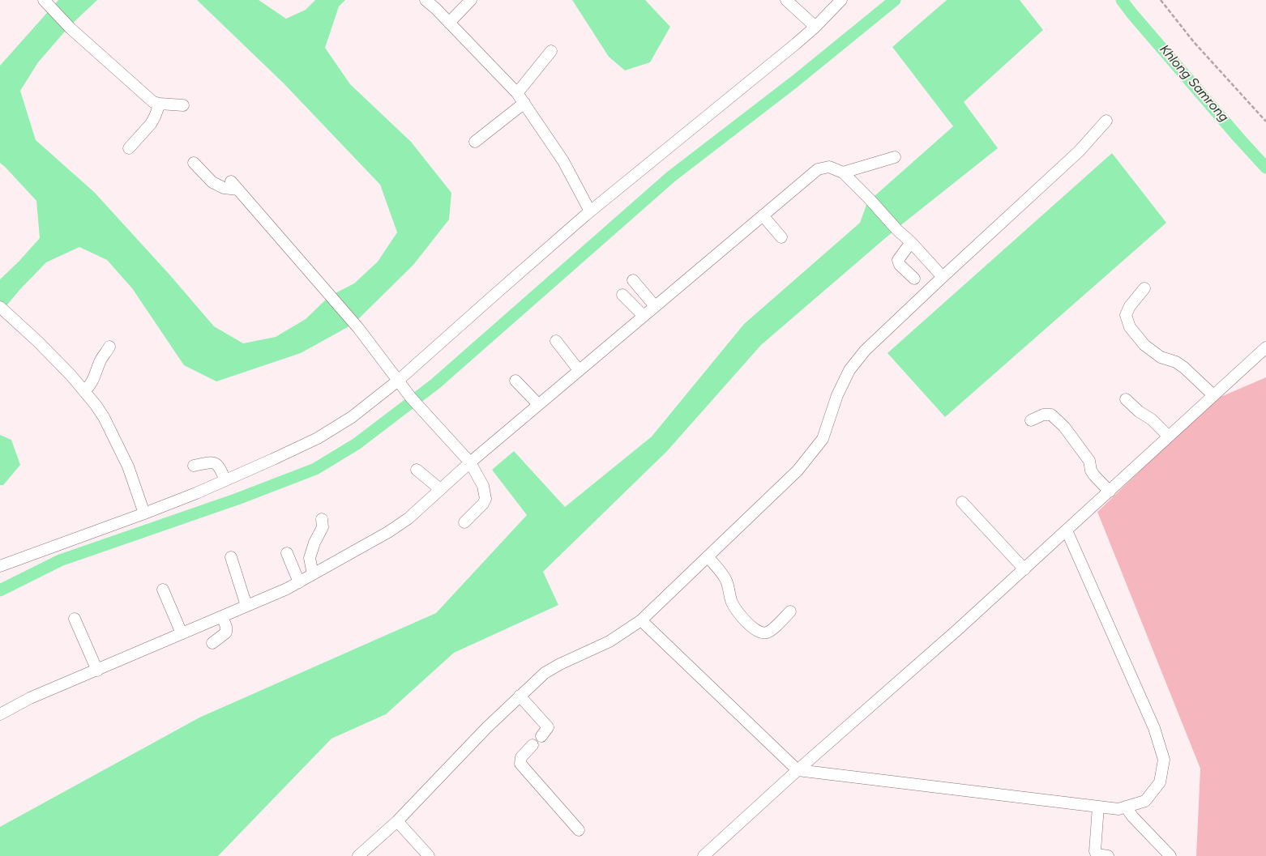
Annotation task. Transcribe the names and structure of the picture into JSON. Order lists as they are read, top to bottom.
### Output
{
  "water": ["Khlong Samrong"]
}
